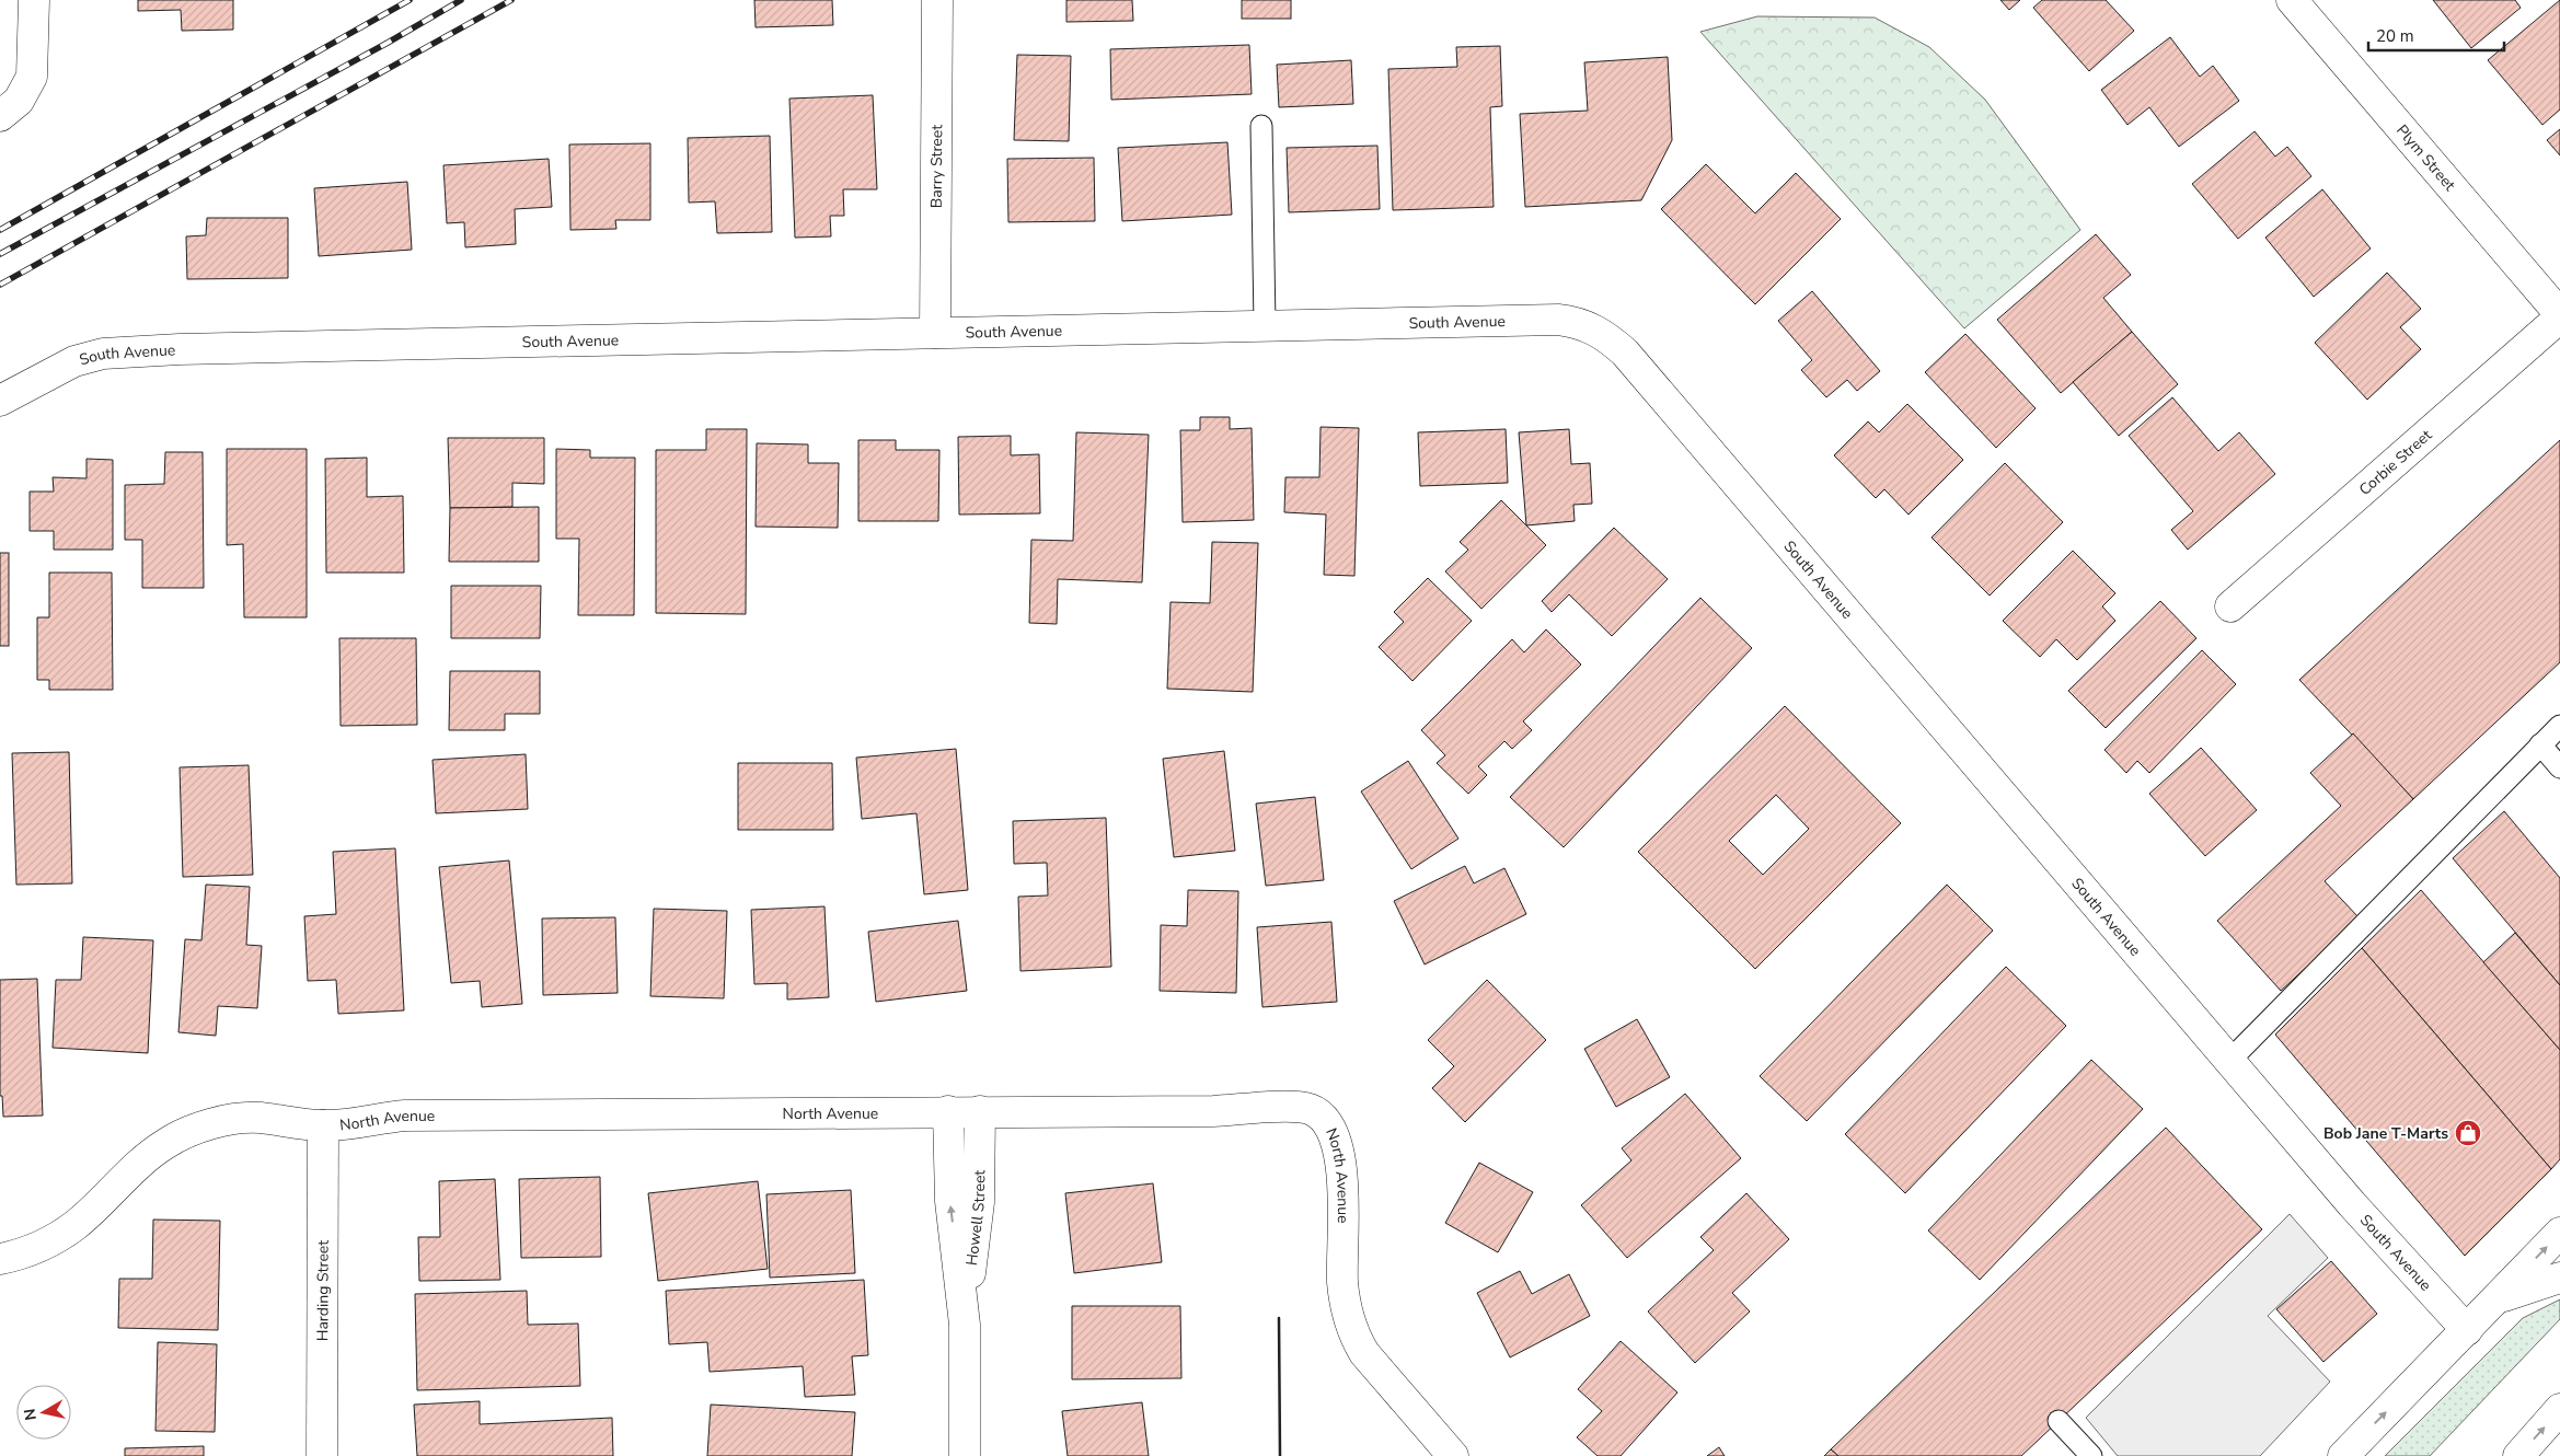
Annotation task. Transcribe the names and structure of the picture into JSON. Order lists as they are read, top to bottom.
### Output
{
  "streets": {
    "main road": [
      "Plym Street",
      "Barry Street",
      "South Avenue",
      "Corbie Street",
      "North Avenue",
      "Howell Street",
      "Harding Street"
    ]
  },
  "crossings": [
    ["Plym Street", "Corbie Street"],
    ["Barry Street", "South Avenue"],
    ["North Avenue", "Howell Street"],
    ["North Avenue", "Harding Street"]
  ],
  "places": {
    "shop": ["Bob Jane T-Marts"]
  },
  "scale_bar": "20 m",
  "north": "left"
}
